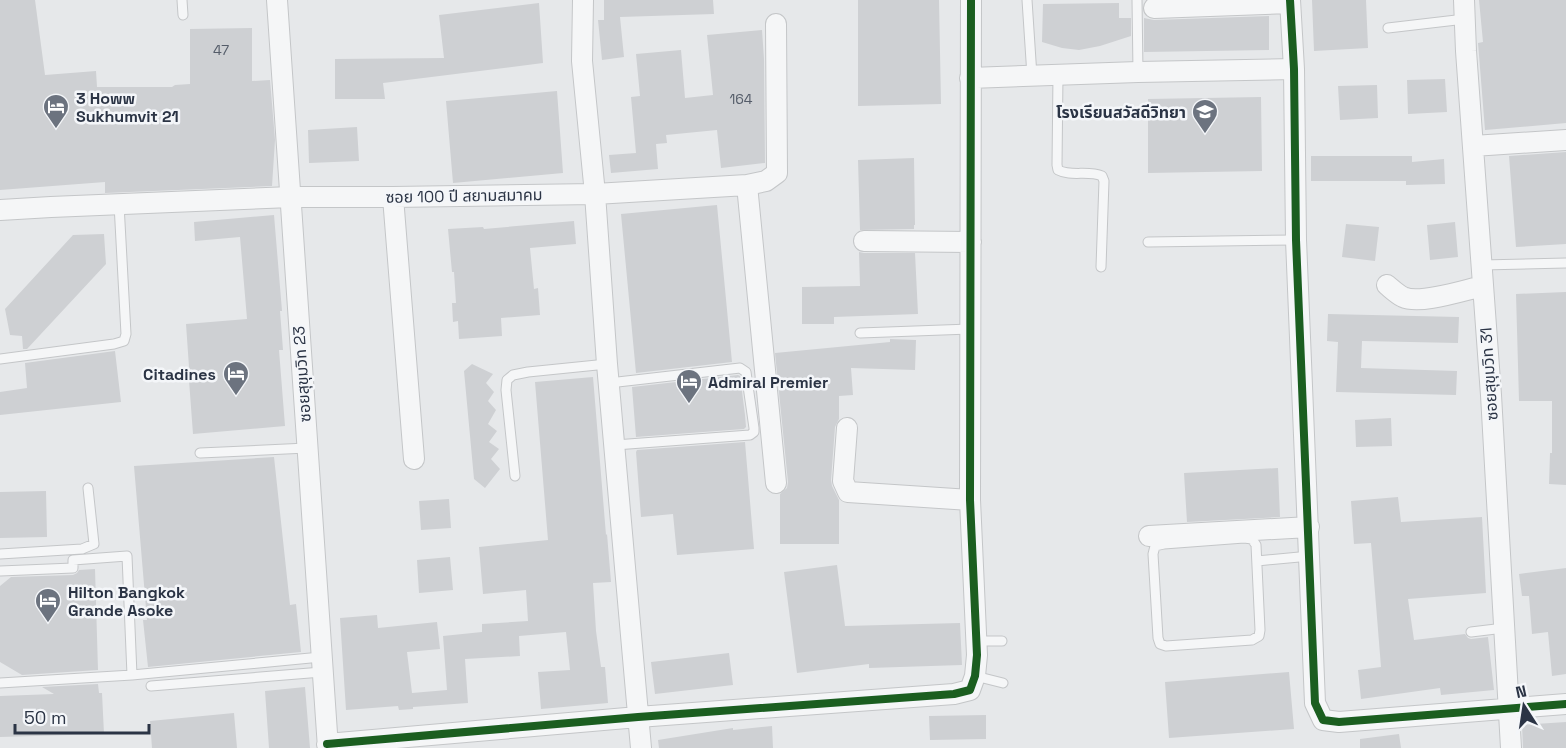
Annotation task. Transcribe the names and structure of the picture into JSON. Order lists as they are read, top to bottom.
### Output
{
  "streets": {
    "street": ["ซอย 100 ปี สยามสมาคม", "ซอยสุขุมวิท 23", "ซอยสุขุมวิท 31"]
  },
  "crossings": [
    ["ซอย 100 ปี สยามสมาคม", "ซอยสุขุมวิท 23"]
  ],
  "places": {
    "hotel": [
      "3 Howw Sukhumvit 21",
      "Citadines",
      "Admiral Premier",
      "Hilton Bangkok Grande Asoke"
    ],
    "school or university": ["โรงเรียนสวัสดีวิทยา"]
  },
  "house_numbers": ["47", "164"],
  "scale_bar": "50 m",
  "north": "top"
}
